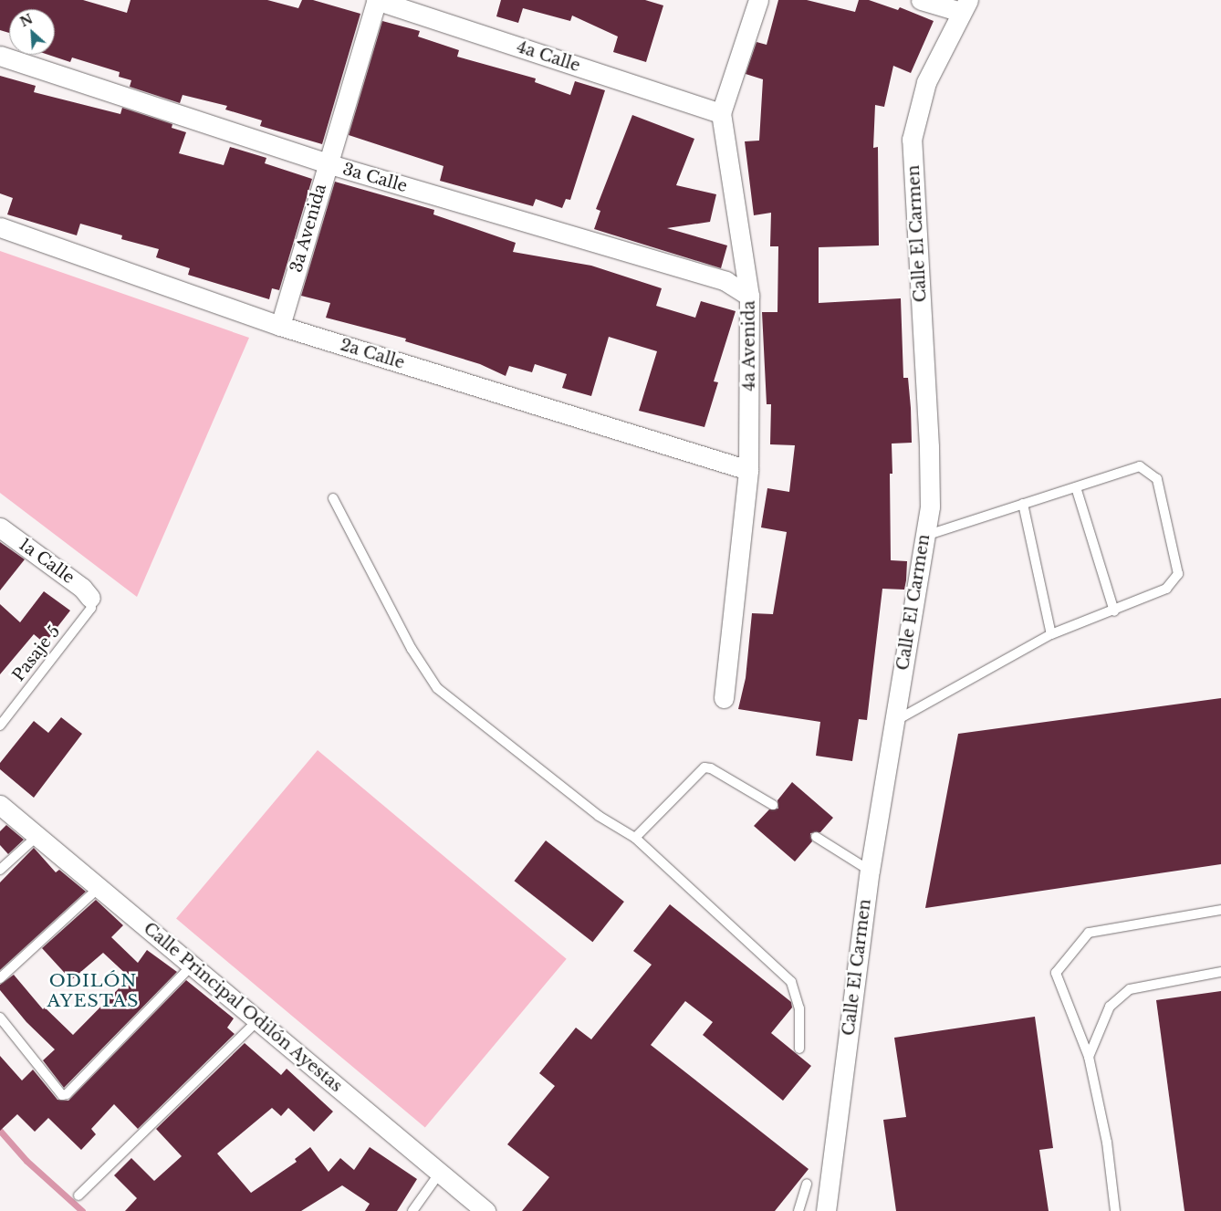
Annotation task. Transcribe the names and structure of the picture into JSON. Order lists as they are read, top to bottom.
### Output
{
  "streets": {
    "street": [
      "4a Calle",
      "3a Calle",
      "3a Avenida",
      "Calle El Carmen",
      "4a Avenida",
      "2a Calle",
      "1a Calle",
      "Calle Principal Odilón Ayestas"
    ],
    "lane": ["Pasaje 5"]
  },
  "crossings": [
    ["4a Calle", "3a Avenida"],
    ["4a Calle", "4a Avenida"],
    ["3a Calle", "3a Avenida"],
    ["3a Calle", "4a Avenida"],
    ["3a Avenida", "2a Calle"],
    ["4a Avenida", "2a Calle"],
    ["1a Calle", "Pasaje 5"]
  ],
  "districts": ["ODILÓN AYESTAS"],
  "north": "top left"
}
